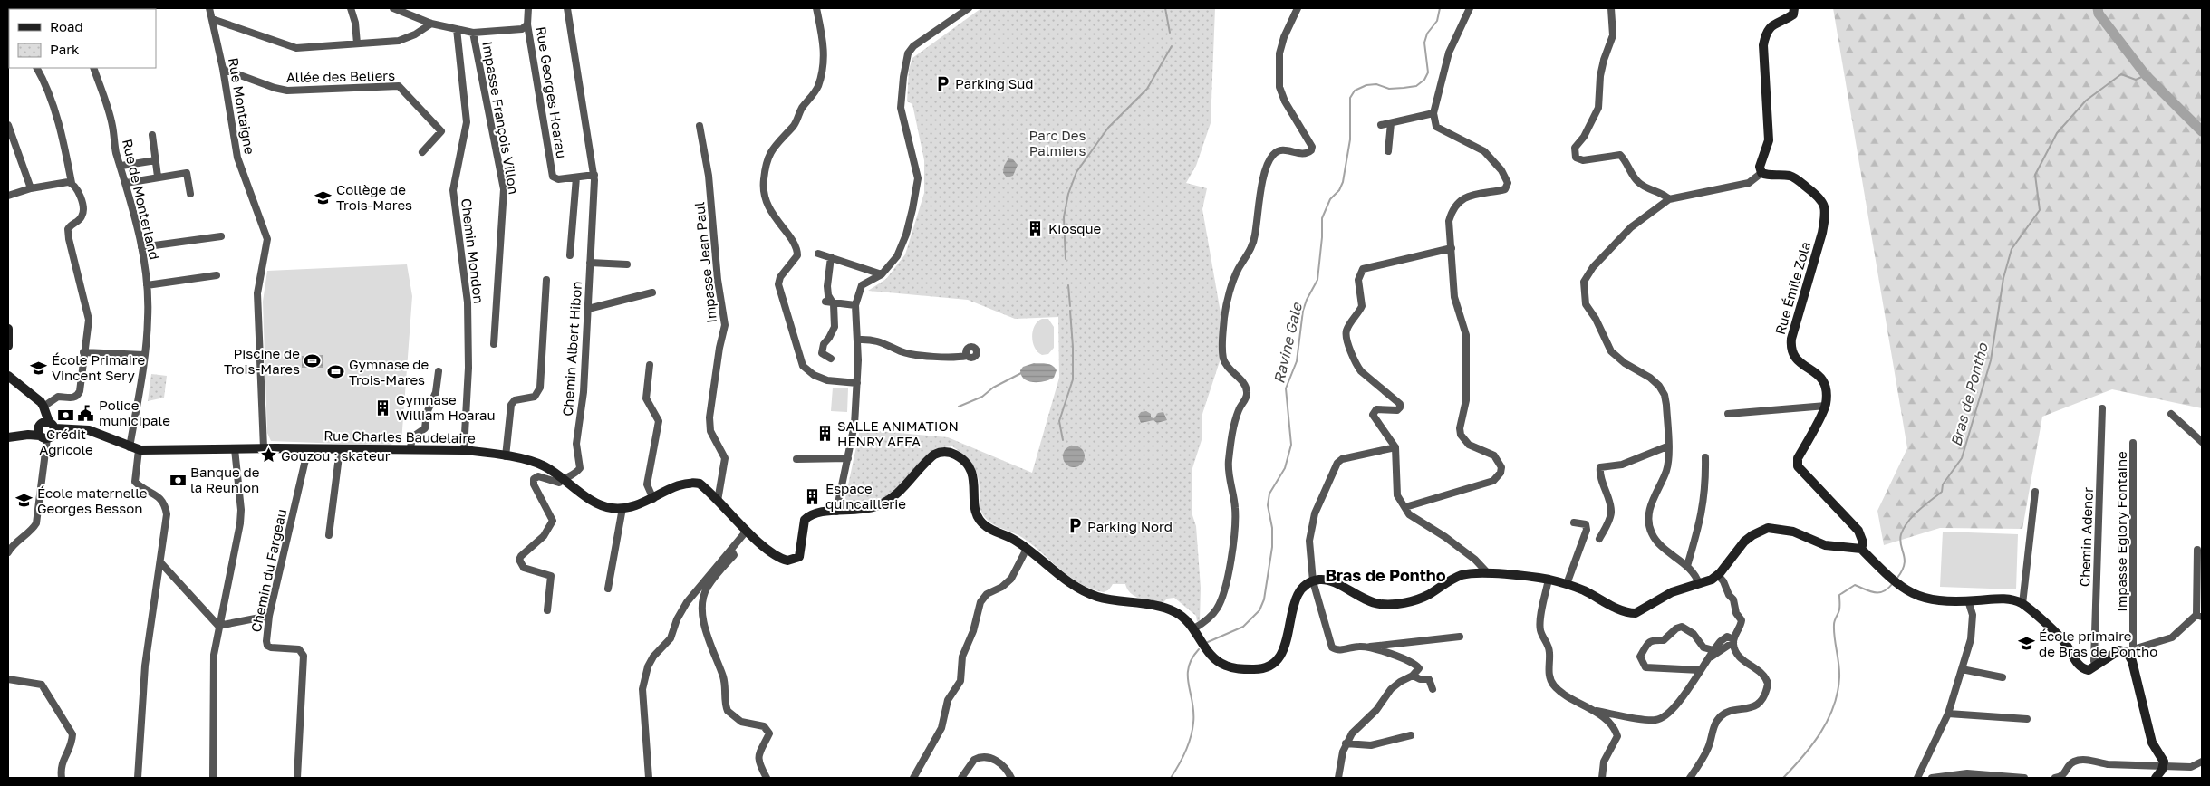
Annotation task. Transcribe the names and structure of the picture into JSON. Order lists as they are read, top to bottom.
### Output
{
  "streets": {
    "main road": ["Rue Émile Zola", "Rue Charles Baudelaire"],
    "street": [
      "Allée des Beliers",
      "Rue Georges Hoarau",
      "Rue Montaigne",
      "Impasse François Villon",
      "Rue de Monterland",
      "Chemin Mondon",
      "Impasse Jean Paul",
      "Chemin Albert Hibon",
      "Impasse Eglory Fontaine",
      "Chemin Adenor",
      "Chemin du Fargeau"
    ]
  },
  "crossings": [
    ["Allée des Beliers", "Rue Montaigne"],
    ["Rue Montaigne", "Rue Charles Baudelaire"],
    ["Rue de Monterland", "Rue Charles Baudelaire"],
    ["Chemin Mondon", "Rue Charles Baudelaire"],
    ["Impasse Jean Paul", "Rue Charles Baudelaire"],
    ["Chemin Albert Hibon", "Rue Charles Baudelaire"],
    ["Rue Charles Baudelaire", "Chemin du Fargeau"]
  ],
  "districts": ["Bras de Pontho"],
  "water": ["Ravine Gale", "Bras de Pontho"],
  "parks": ["Parc Des Palmiers"],
  "places": {
    "parking": ["Parking Sud", "Parking Nord"],
    "school or university": [
      "Collège de Trois-Mares",
      "École Primaire Vincent Sery",
      "École maternelle Georges Besson",
      "École primaire de Bras de Pontho"
    ],
    "building": [
      "Kiosque",
      "Gymnase William Hoarau",
      "SALLE ANIMATION HENRY AFFA",
      "Espace quincaillerie"
    ],
    "sports": ["Piscine de Trois-Mares", "Gymnase de Trois-Mares"],
    "public building": ["Police municipale"],
    "bank": ["Crédit Agricole", "Banque de la Reunion"],
    "place": ["Gouzou : skateur"]
  },
  "legend": ["Road", "Park"]
}
